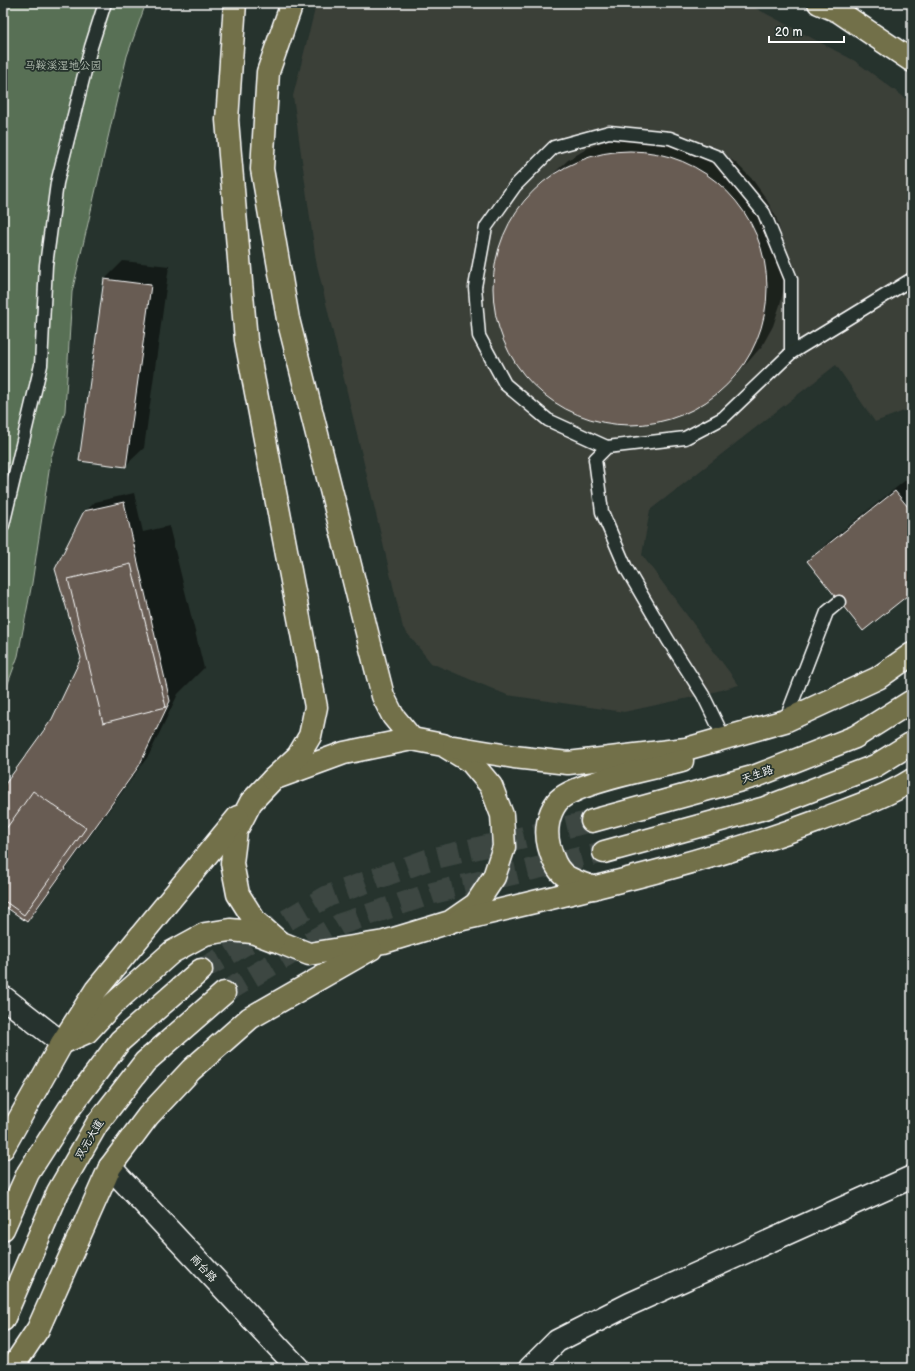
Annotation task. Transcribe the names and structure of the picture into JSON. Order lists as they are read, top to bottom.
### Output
{
  "streets": {
    "main road": ["天生路", "双元大道"],
    "street": ["雨台路"]
  },
  "parks": ["马鞍溪湿地公园"],
  "scale_bar": "20 m"
}
